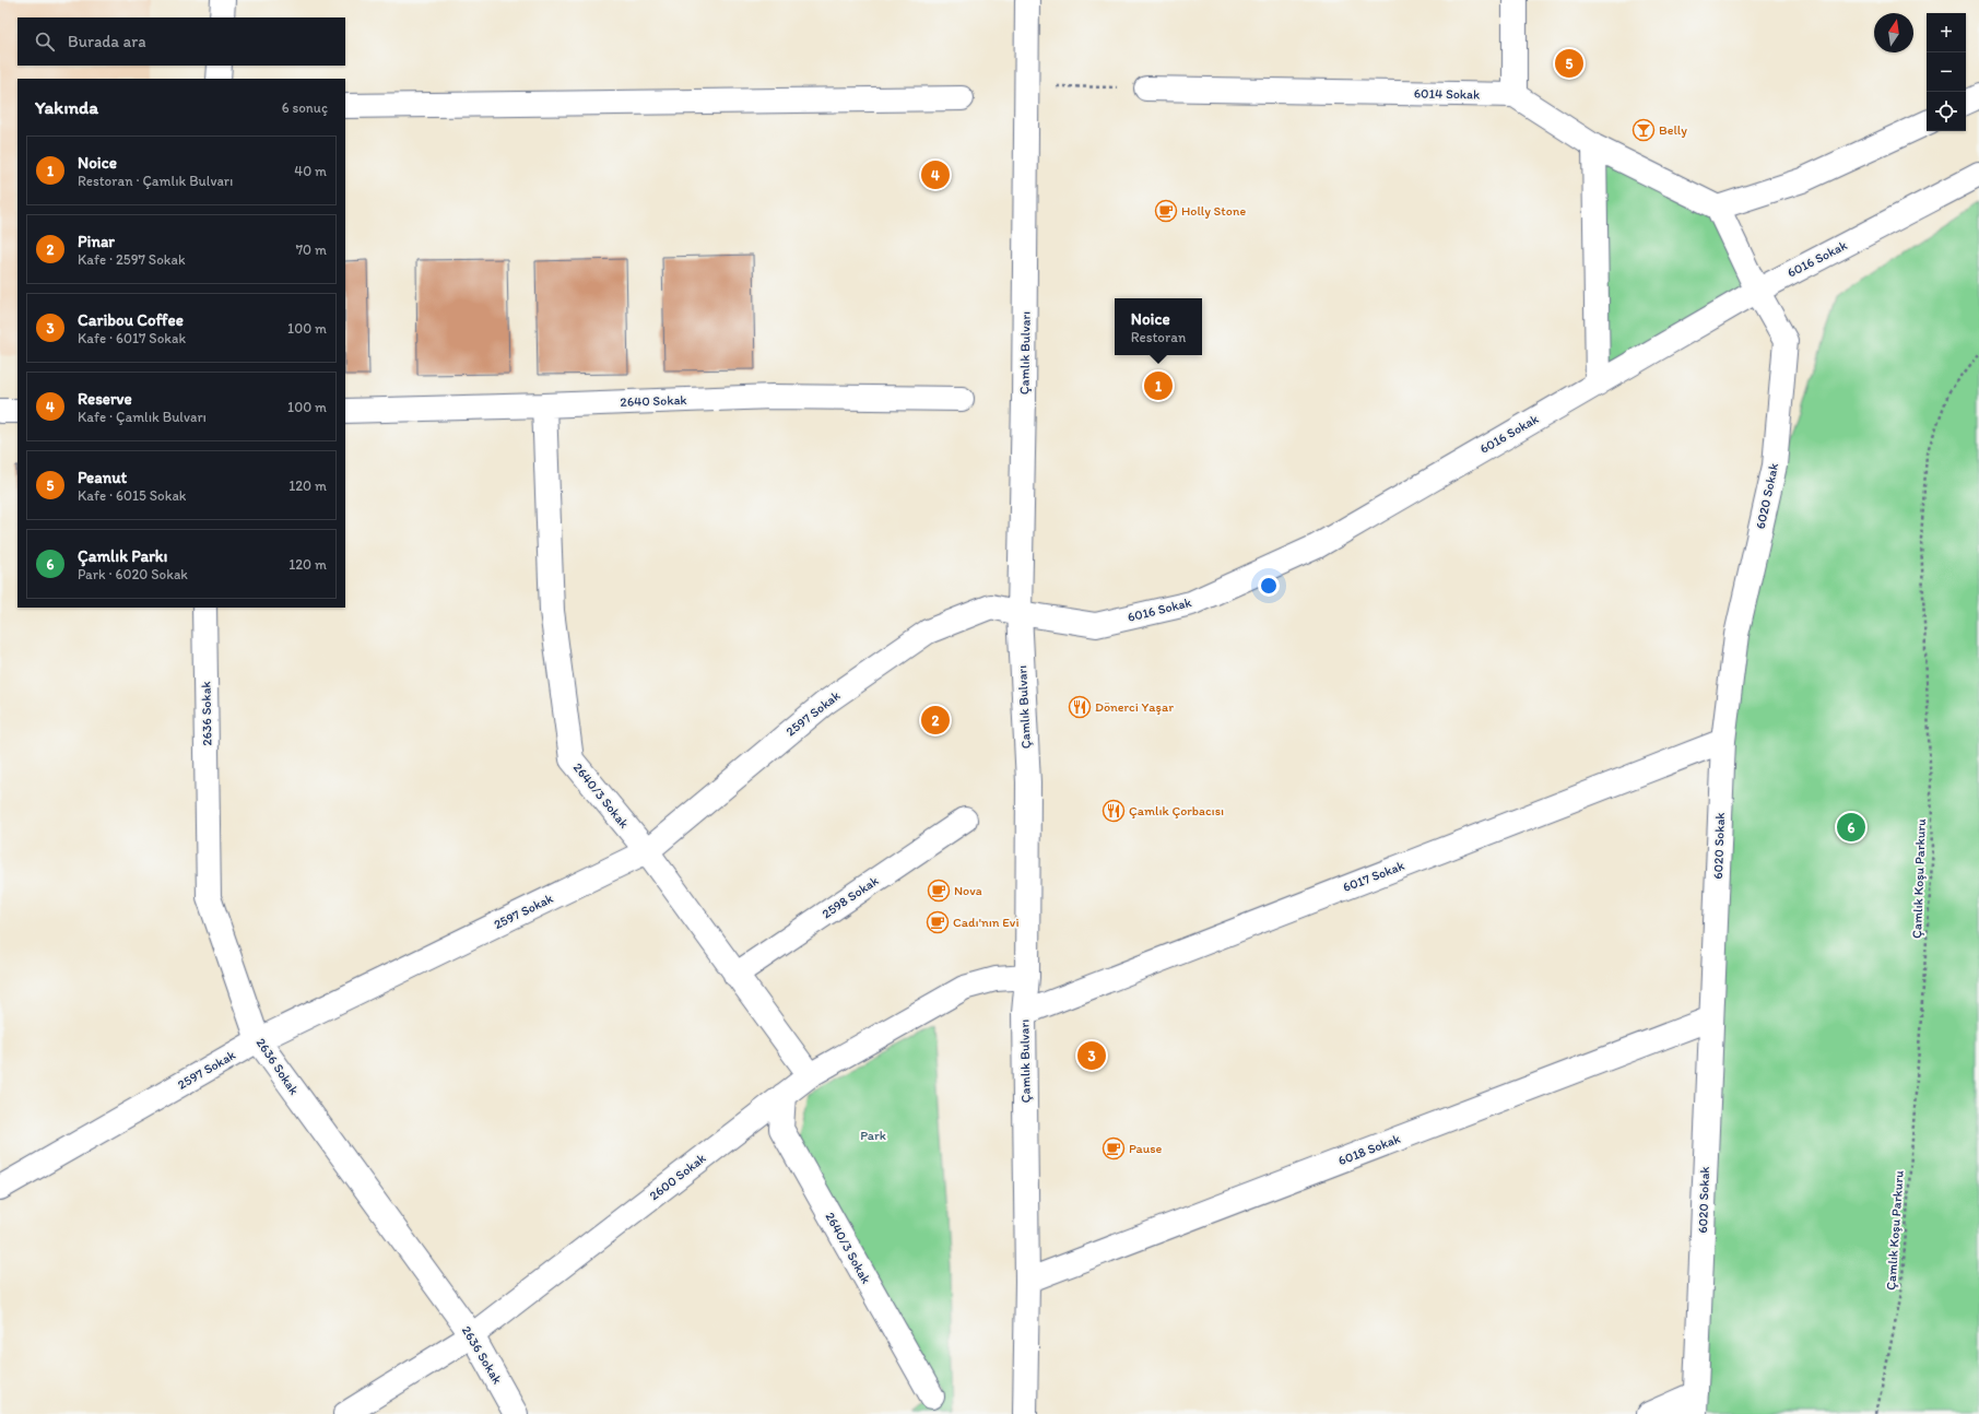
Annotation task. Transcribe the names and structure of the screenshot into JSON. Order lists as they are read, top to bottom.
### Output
{
  "streets": {
    "street": [
      "6014 Sokak",
      "6016 Sokak",
      "Çamlık Bulvarı",
      "2640 Sokak",
      "6020 Sokak",
      "2636 Sokak",
      "2597 Sokak",
      "2640/3 Sokak",
      "6017 Sokak",
      "2598 Sokak",
      "6018 Sokak",
      "2600 Sokak"
    ],
    "path": ["Çamlık Koşu Parkuru"]
  },
  "crossings": [
    ["6016 Sokak", "Çamlık Bulvarı"],
    ["6016 Sokak", "6020 Sokak"],
    ["6016 Sokak", "2597 Sokak"],
    ["Çamlık Bulvarı", "2597 Sokak"],
    ["Çamlık Bulvarı", "6017 Sokak"],
    ["Çamlık Bulvarı", "6018 Sokak"],
    ["Çamlık Bulvarı", "2600 Sokak"],
    ["2640 Sokak", "2640/3 Sokak"],
    ["6020 Sokak", "6017 Sokak"],
    ["6020 Sokak", "6018 Sokak"],
    ["2636 Sokak", "2597 Sokak"],
    ["2636 Sokak", "2600 Sokak"],
    ["2597 Sokak", "2640/3 Sokak"],
    ["2640/3 Sokak", "2598 Sokak"],
    ["2640/3 Sokak", "2600 Sokak"]
  ],
  "parks": ["Park"],
  "places": {
    "bar": ["Belly"],
    "cafe": [
      "Holly Stone",
      "Nova",
      "Cadı'nın Evi",
      "Pause"
    ],
    "restaurant": ["Dönerci Yaşar", "Çamlık Çorbacısı"]
  },
  "north": "top",
  "page": {
    "map_buttons": ["+", "−"],
    "search": "Burada ara",
    "pins": [
      "5",
      "4",
      "1",
      "2",
      "6",
      "3"
    ],
    "heading": ["Yakında", "6 sonuç"],
    "list": [
      {
        "mark": "1",
        "name": "Noice",
        "note": "Restoran · Çamlık Bulvarı",
        "value": "40 m"
      },
      {
        "mark": "2",
        "name": "Pinar",
        "note": "Kafe · 2597 Sokak",
        "value": "70 m"
      },
      {
        "mark": "3",
        "name": "Caribou Coffee",
        "note": "Kafe · 6017 Sokak",
        "value": "100 m"
      },
      {
        "mark": "4",
        "name": "Reserve",
        "note": "Kafe · Çamlık Bulvarı",
        "value": "100 m"
      },
      {
        "mark": "5",
        "name": "Peanut",
        "note": "Kafe · 6015 Sokak",
        "value": "120 m"
      },
      {
        "mark": "6",
        "name": "Çamlık Parkı",
        "note": "Park · 6020 Sokak",
        "value": "120 m"
      }
    ],
    "popup": ["Noice", "Restoran"]
  }
}
